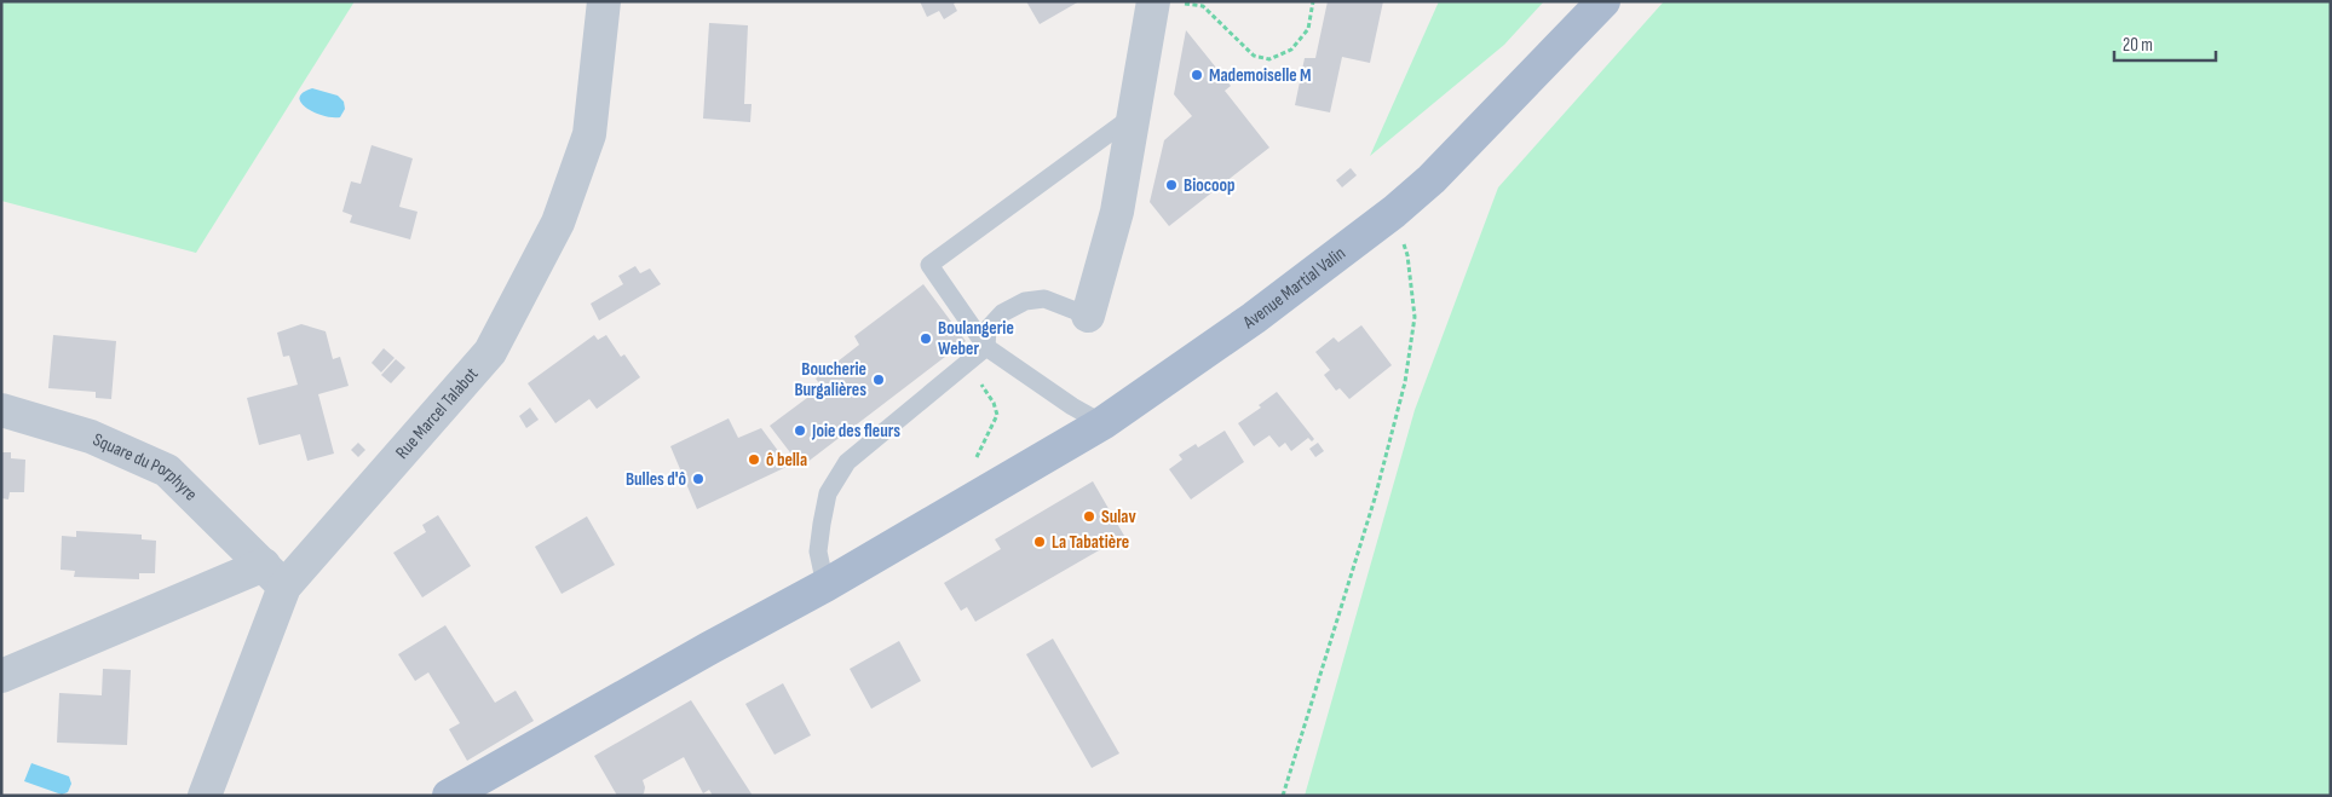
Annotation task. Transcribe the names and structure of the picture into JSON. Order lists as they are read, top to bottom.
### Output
{
  "streets": {
    "main road": ["Avenue Martial Valin"],
    "street": ["Rue Marcel Talabot", "Square du Porphyre"]
  },
  "crossings": [
    ["Rue Marcel Talabot", "Square du Porphyre"]
  ],
  "places": [
    "Mademoiselle M",
    "Biocoop",
    "Boulangerie Weber",
    "Boucherie Burgalières",
    "Joie des fleurs",
    "ô bella",
    "Bulles d'ô",
    "Sulav",
    "La Tabatière"
  ],
  "scale_bar": "20 m"
}
